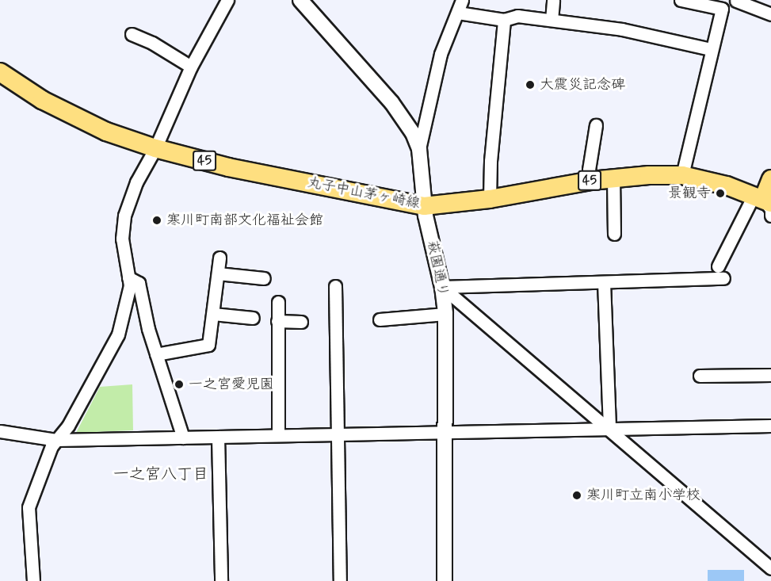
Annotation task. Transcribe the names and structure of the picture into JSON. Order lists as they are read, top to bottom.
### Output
{
  "streets": {
    "main road": ["45", "丸子中山茅ヶ崎線"],
    "street": ["萩園通り"]
  },
  "crossings": [
    ["丸子中山茅ヶ崎線", "萩園通り"]
  ],
  "districts": ["一之宮八丁目"],
  "places": [
    "大震災記念碑",
    "景観寺",
    "寒川町南部文化福祉会館",
    "一之宮愛児園",
    "寒川町立南小学校"
  ]
}
